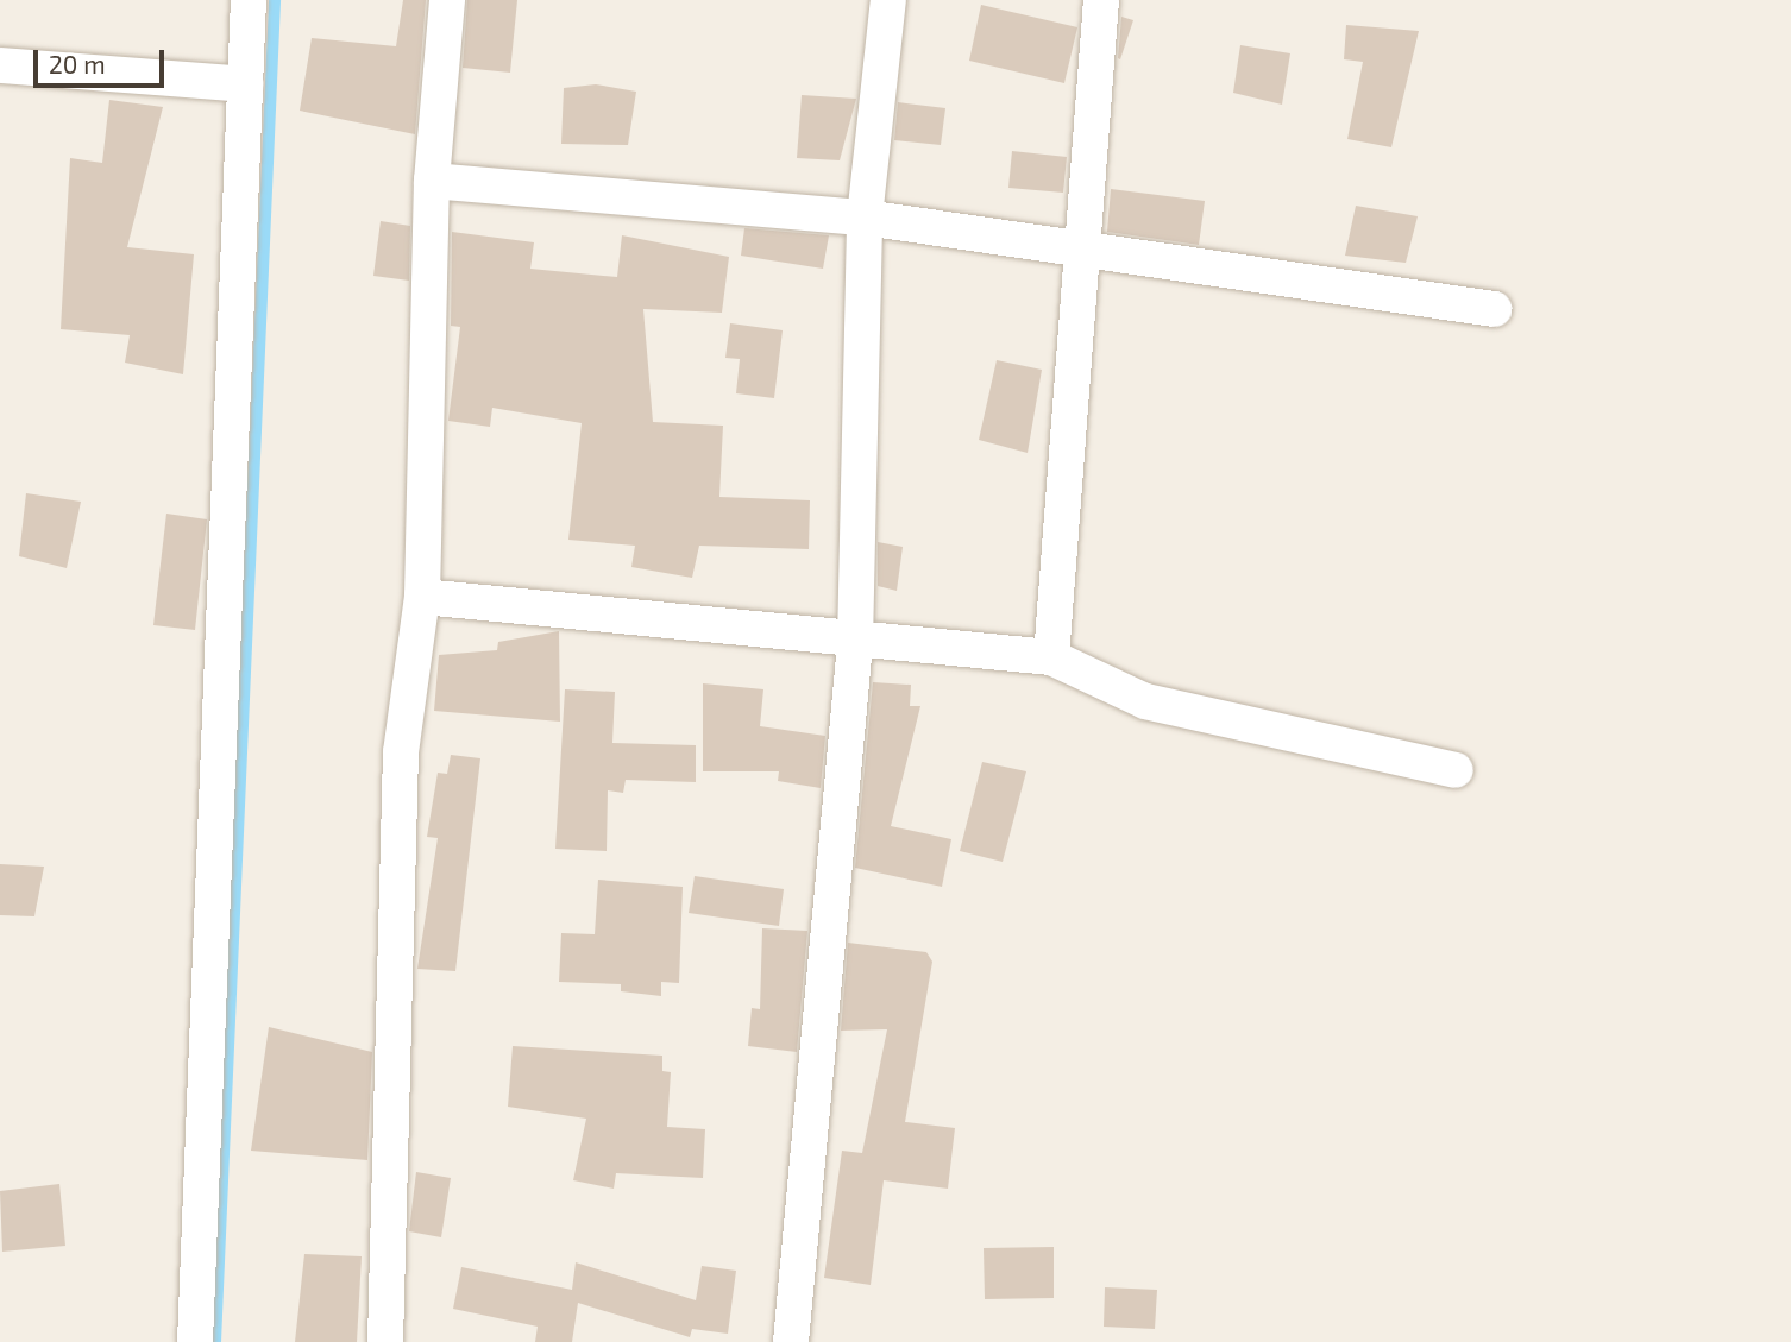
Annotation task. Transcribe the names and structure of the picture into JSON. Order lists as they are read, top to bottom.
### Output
{
  "scale_bar": "20 m"
}
